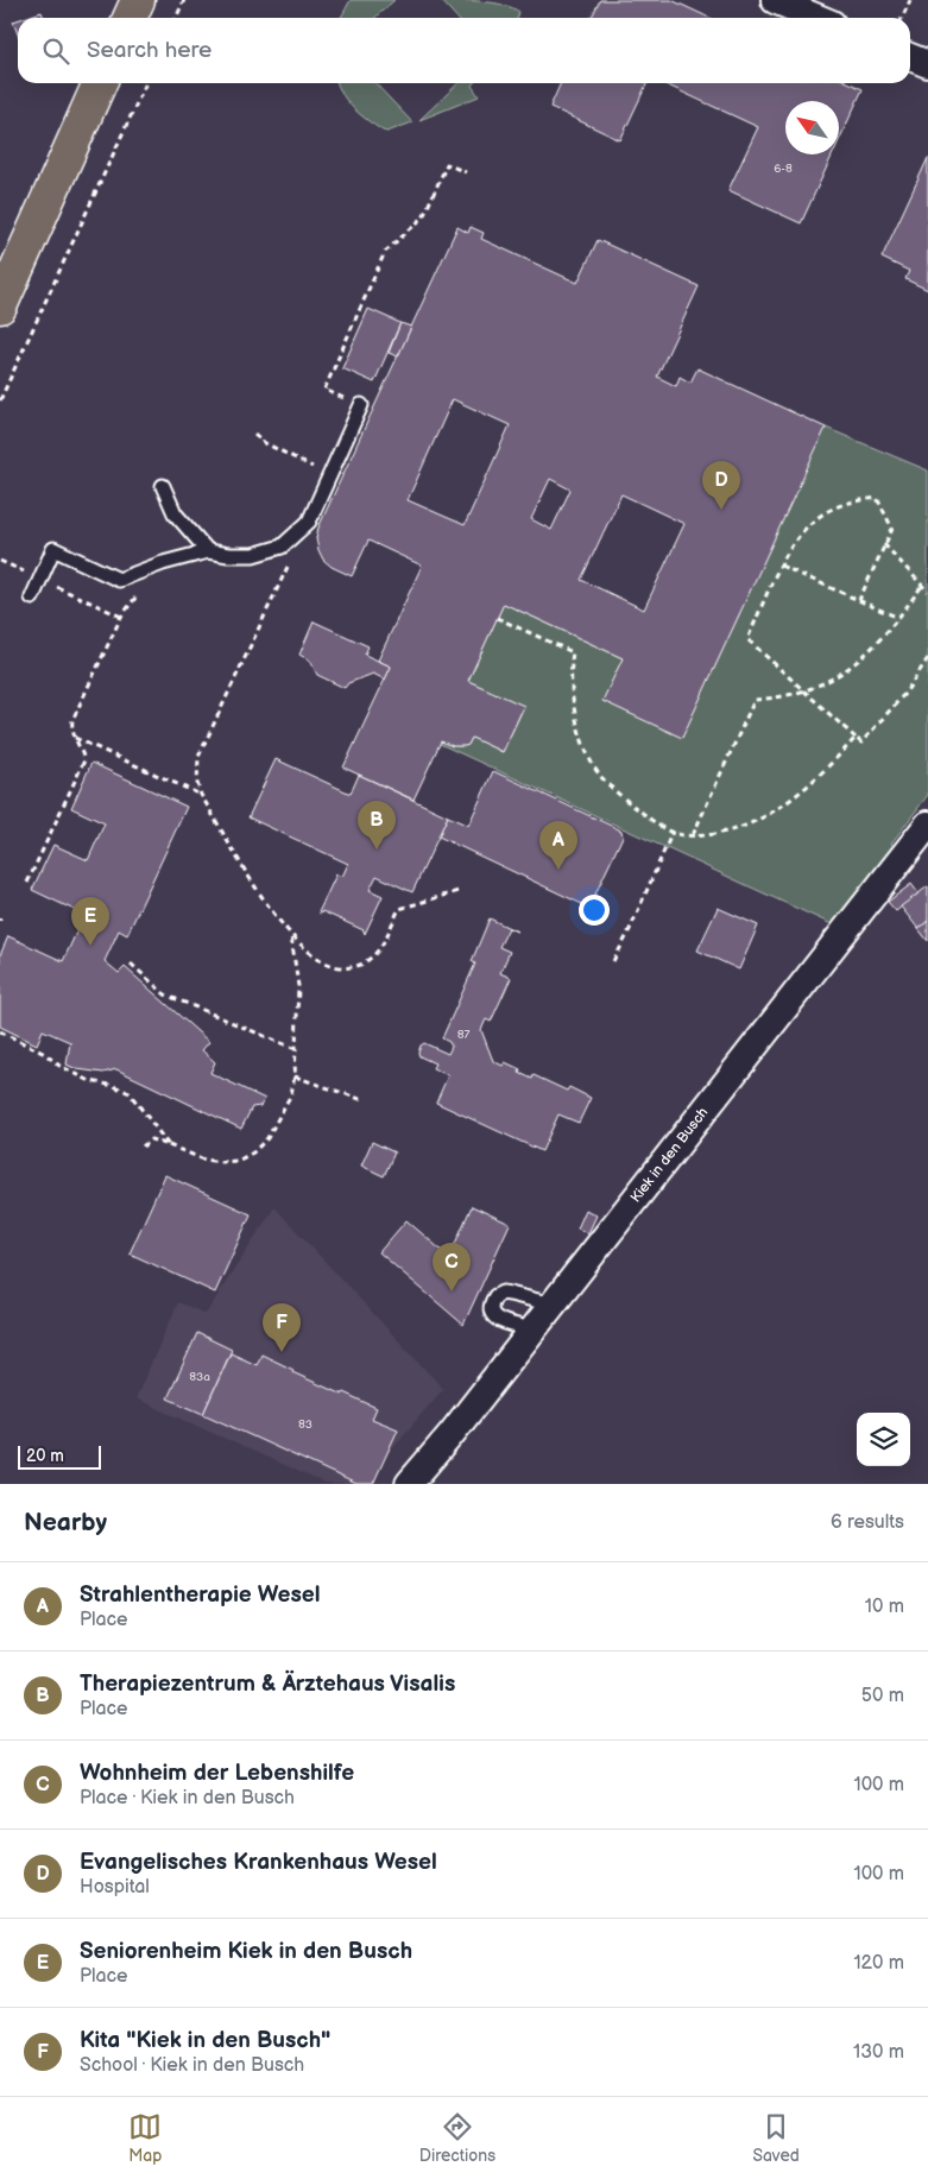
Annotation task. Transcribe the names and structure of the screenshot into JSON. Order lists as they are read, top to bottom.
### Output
{
  "streets": {
    "street": ["Kiek in den Busch"]
  },
  "house_numbers": [
    "6-8",
    "87",
    "83a",
    "83"
  ],
  "scale_bar": "20 m",
  "north": "top left",
  "page": {
    "search": "Search here",
    "pins": [
      "D",
      "B",
      "A",
      "E",
      "C",
      "F"
    ],
    "scale": "20 m",
    "heading": ["Nearby", "6 results"],
    "list": [
      {
        "mark": "A",
        "name": "Strahlentherapie Wesel",
        "note": "Place",
        "value": "10 m"
      },
      {
        "mark": "B",
        "name": "Therapiezentrum & Ärztehaus Visalis",
        "note": "Place",
        "value": "50 m"
      },
      {
        "mark": "C",
        "name": "Wohnheim der Lebenshilfe",
        "note": "Place · Kiek in den Busch",
        "value": "100 m"
      },
      {
        "mark": "D",
        "name": "Evangelisches Krankenhaus Wesel",
        "note": "Hospital",
        "value": "100 m"
      },
      {
        "mark": "E",
        "name": "Seniorenheim Kiek in den Busch",
        "note": "Place",
        "value": "120 m"
      },
      {
        "mark": "F",
        "name": "Kita \"Kiek in den Busch\"",
        "note": "School · Kiek in den Busch",
        "value": "130 m"
      }
    ],
    "nav": ["Map", "Directions", "Saved"]
  }
}
